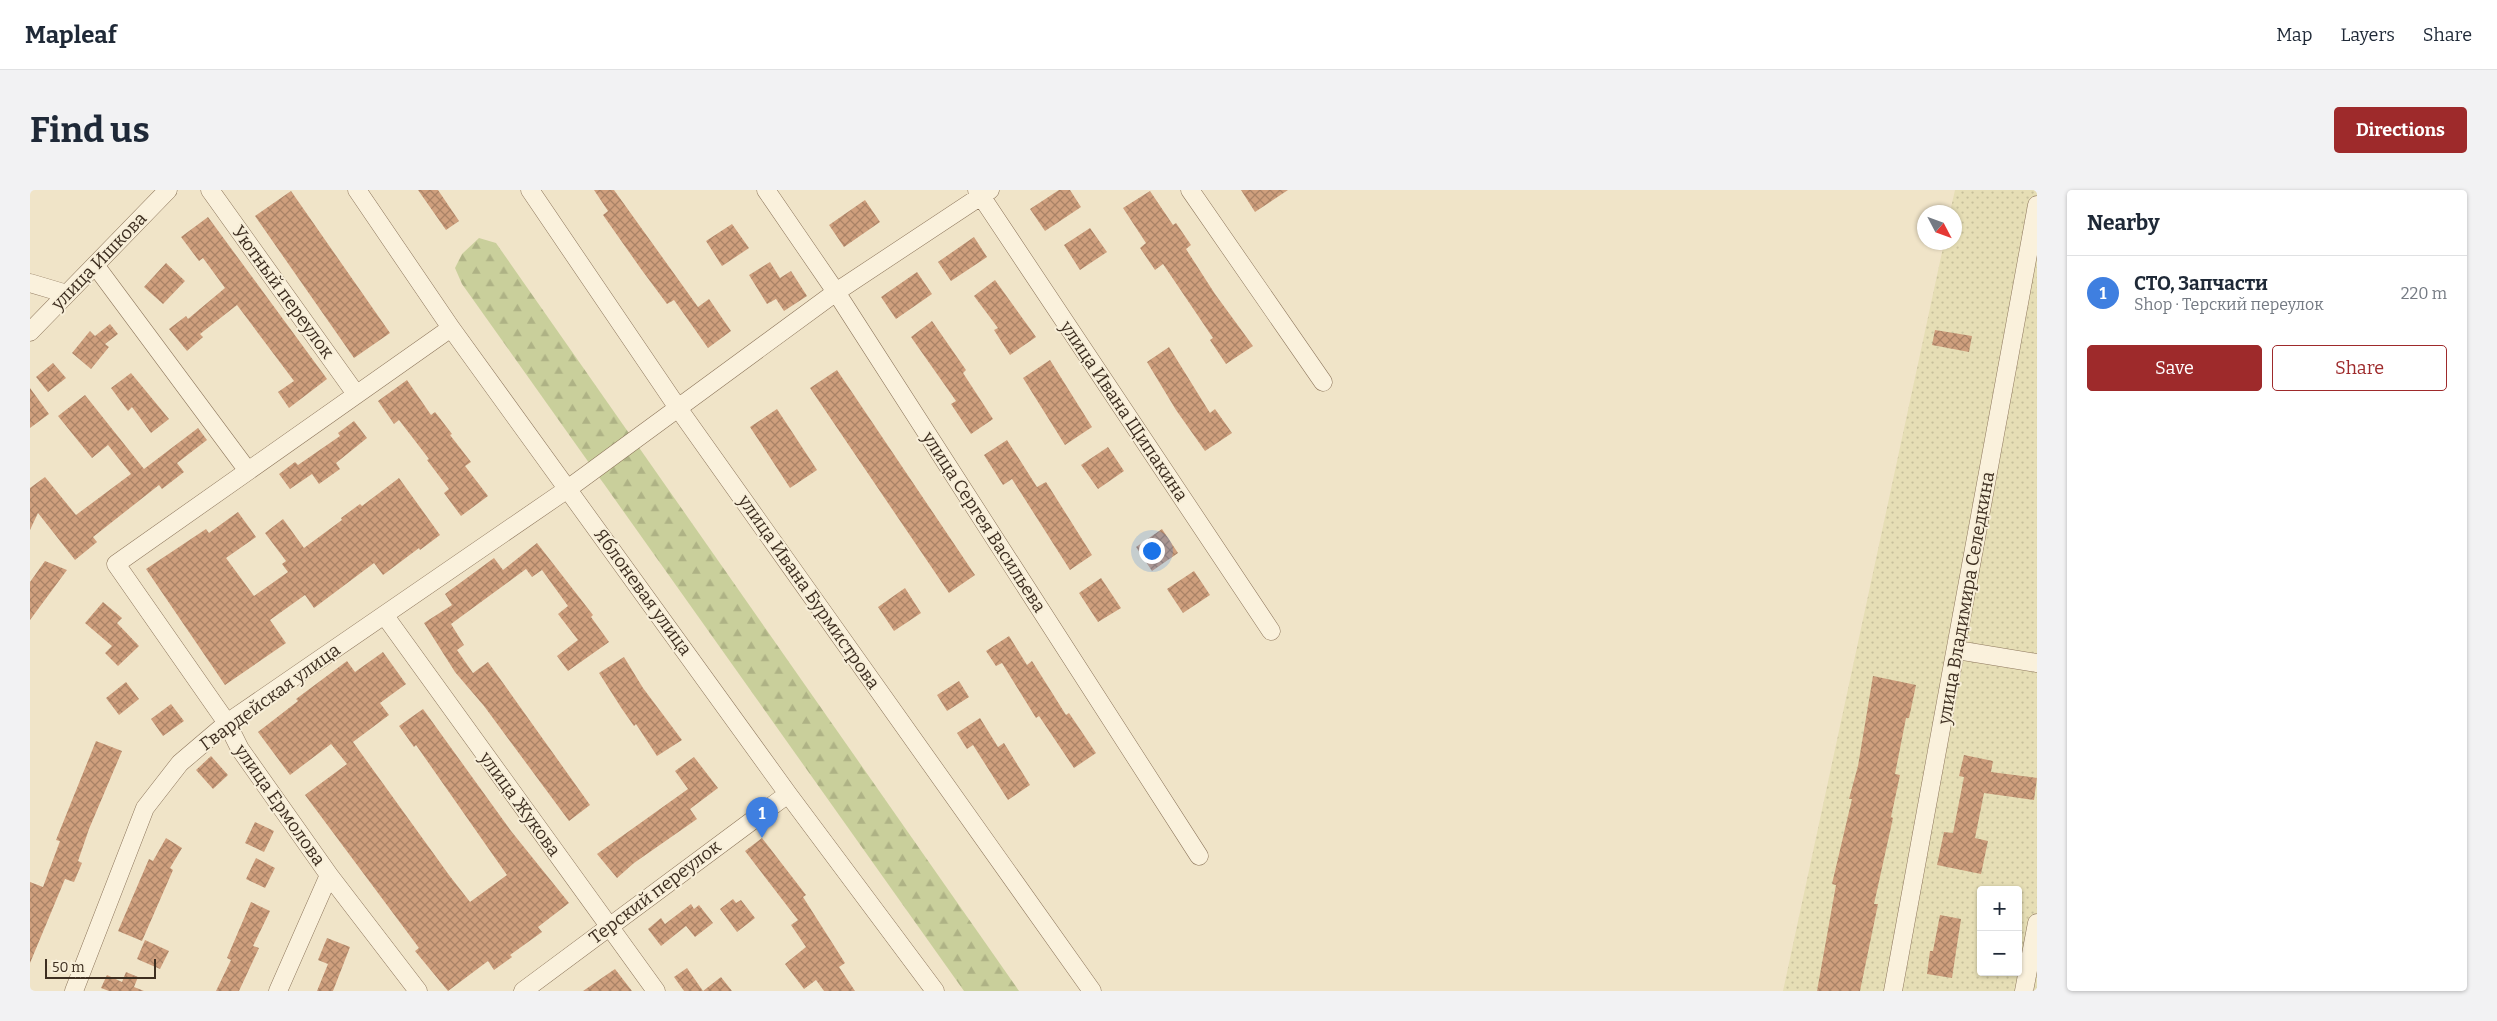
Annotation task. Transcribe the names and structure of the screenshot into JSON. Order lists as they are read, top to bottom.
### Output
{
  "streets": {
    "street": [
      "улица Ишкова",
      "Уютный переулок",
      "улица Ивана Щипакина",
      "улица Сергея Васильева",
      "Яблоневая улица",
      "улица Ивана Бурмистрова",
      "улица Владимира Селедкина",
      "Гвардейская улица",
      "улица Жукова",
      "улица Ермолова",
      "Терский переулок"
    ]
  },
  "crossings": [
    ["улица Ивана Щипакина", "Гвардейская улица"],
    ["улица Сергея Васильева", "Гвардейская улица"],
    ["Яблоневая улица", "Гвардейская улица"],
    ["Яблоневая улица", "Терский переулок"],
    ["улица Ивана Бурмистрова", "Гвардейская улица"],
    ["Гвардейская улица", "улица Жукова"],
    ["Гвардейская улица", "улица Ермолова"],
    ["улица Жукова", "Терский переулок"]
  ],
  "scale_bar": "50 m",
  "north": "bottom right",
  "page": {
    "header": "Mapleaf",
    "nav": ["Map", "Layers", "Share"],
    "buttons": [
      "Directions",
      ["Save", "Share"]
    ],
    "title": "Find us",
    "heading": "Nearby",
    "list": [
      {
        "mark": "1",
        "name": "СТО, Запчасти",
        "note": "Shop · Терский переулок",
        "value": "220 m"
      }
    ],
    "pins": "1",
    "map_buttons": ["+", "−"],
    "scale": "50 m"
  }
}
